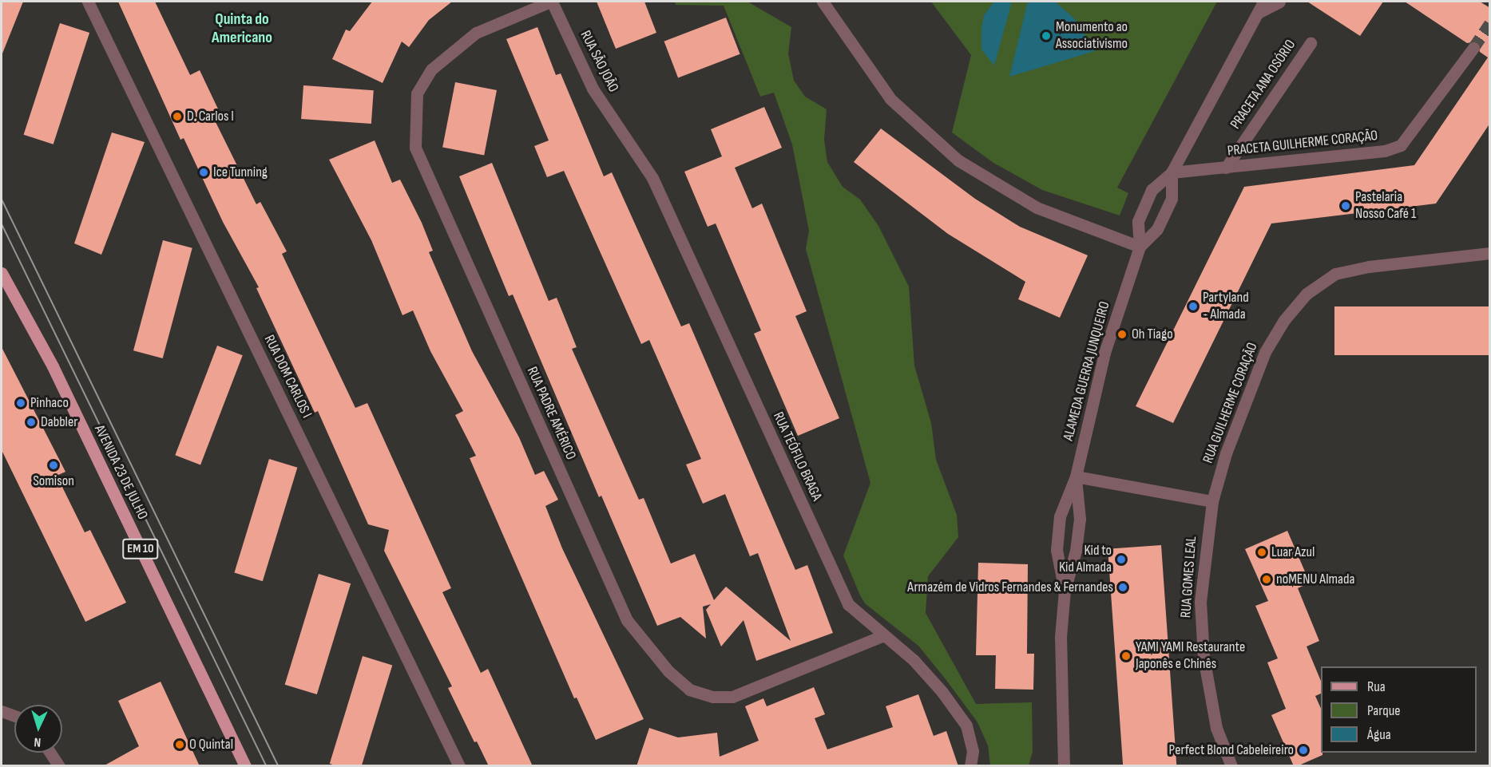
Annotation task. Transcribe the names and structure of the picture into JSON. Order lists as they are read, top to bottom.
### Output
{
  "streets": {
    "main road": ["AVENIDA 23 DE JULHO", "EM 10"],
    "street": [
      "RUA SÃO JOÃO",
      "PRACETA ANA OSÓRIO",
      "PRACETA GUILHERME CORAÇÃO",
      "ALAMEDA GUERRA JUNQUEIRO",
      "RUA DOM CARLOS I",
      "RUA GUILHERME CORAÇÃO",
      "RUA PADRE AMÉRICO",
      "RUA TEÓFILO BRAGA",
      "RUA GOMES LEAL"
    ]
  },
  "crossings": [
    ["RUA SÃO JOÃO", "RUA PADRE AMÉRICO"],
    ["RUA SÃO JOÃO", "RUA TEÓFILO BRAGA"],
    ["PRACETA ANA OSÓRIO", "PRACETA GUILHERME CORAÇÃO"],
    ["PRACETA GUILHERME CORAÇÃO", "ALAMEDA GUERRA JUNQUEIRO"],
    ["RUA GUILHERME CORAÇÃO", "RUA GOMES LEAL"],
    ["RUA PADRE AMÉRICO", "RUA TEÓFILO BRAGA"]
  ],
  "districts": ["Quinta do Americano"],
  "places": [
    "Monumento ao Associativismo",
    "D. Carlos I",
    "Ice Tunning",
    "Pastelaria Nosso Café 1",
    "Partyland - Almada",
    "Oh Tiago",
    "Pinhaco",
    "Dabbler",
    "Somison",
    "Luar Azul",
    "Kid to Kid Almada",
    "noMENU Almada",
    "Armazém de Vidros Fernandes & Fernandes",
    "YAMI YAMI Restaurante Japonês e Chinês",
    "O Quintal",
    "Perfect Blond Cabeleireiro"
  ],
  "legend": ["Rua", "Parque", "Água"],
  "north": "bottom"
}
